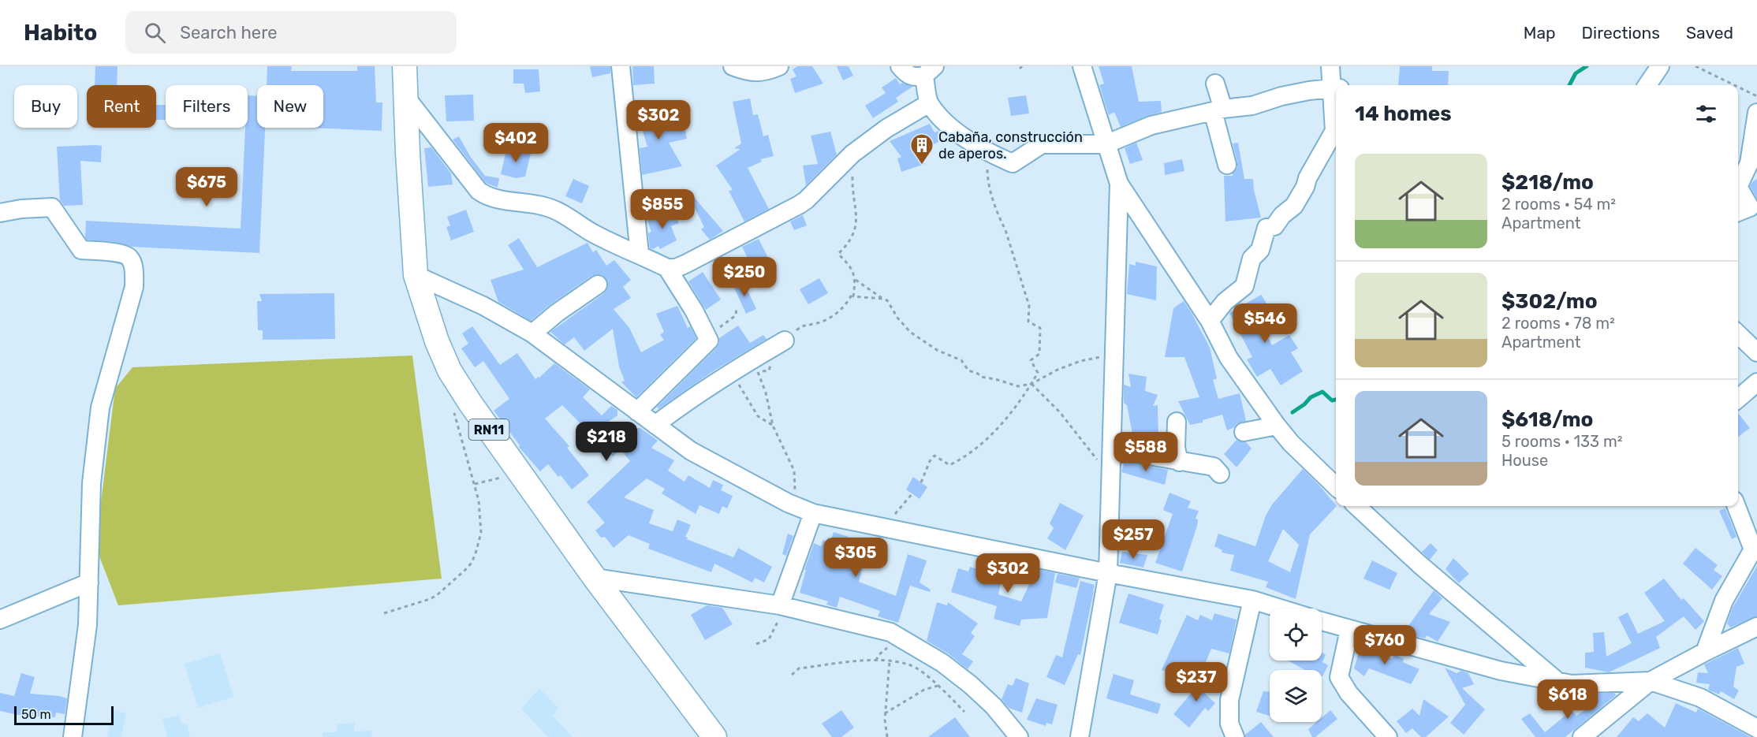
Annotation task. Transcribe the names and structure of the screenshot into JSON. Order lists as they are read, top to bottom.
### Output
{
  "streets": {
    "main road": ["RN11"]
  },
  "places": {
    "building": ["Cabaña, construcción de aperos."]
  },
  "scale_bar": "50 m",
  "page": {
    "header": "Habito",
    "search": "Search here",
    "nav": ["Map", "Directions", "Saved"],
    "chip": [
      "Buy",
      "Rent",
      "Filters",
      "New"
    ],
    "heading": "14 homes",
    "price": [
      "$302",
      "$402",
      "$675",
      "$855",
      "$250",
      "$546",
      "$218",
      "$588",
      "$257",
      "$305",
      "$302",
      "$760",
      "$237",
      "$618"
    ],
    "list": [
      {
        "name": "$218/mo",
        "note": "2 rooms · 54 m² · Apartment"
      },
      {
        "name": "$302/mo",
        "note": "2 rooms · 78 m² · Apartment"
      },
      {
        "name": "$618/mo",
        "note": "5 rooms · 133 m² · House"
      }
    ],
    "scale": "50 m"
  }
}
